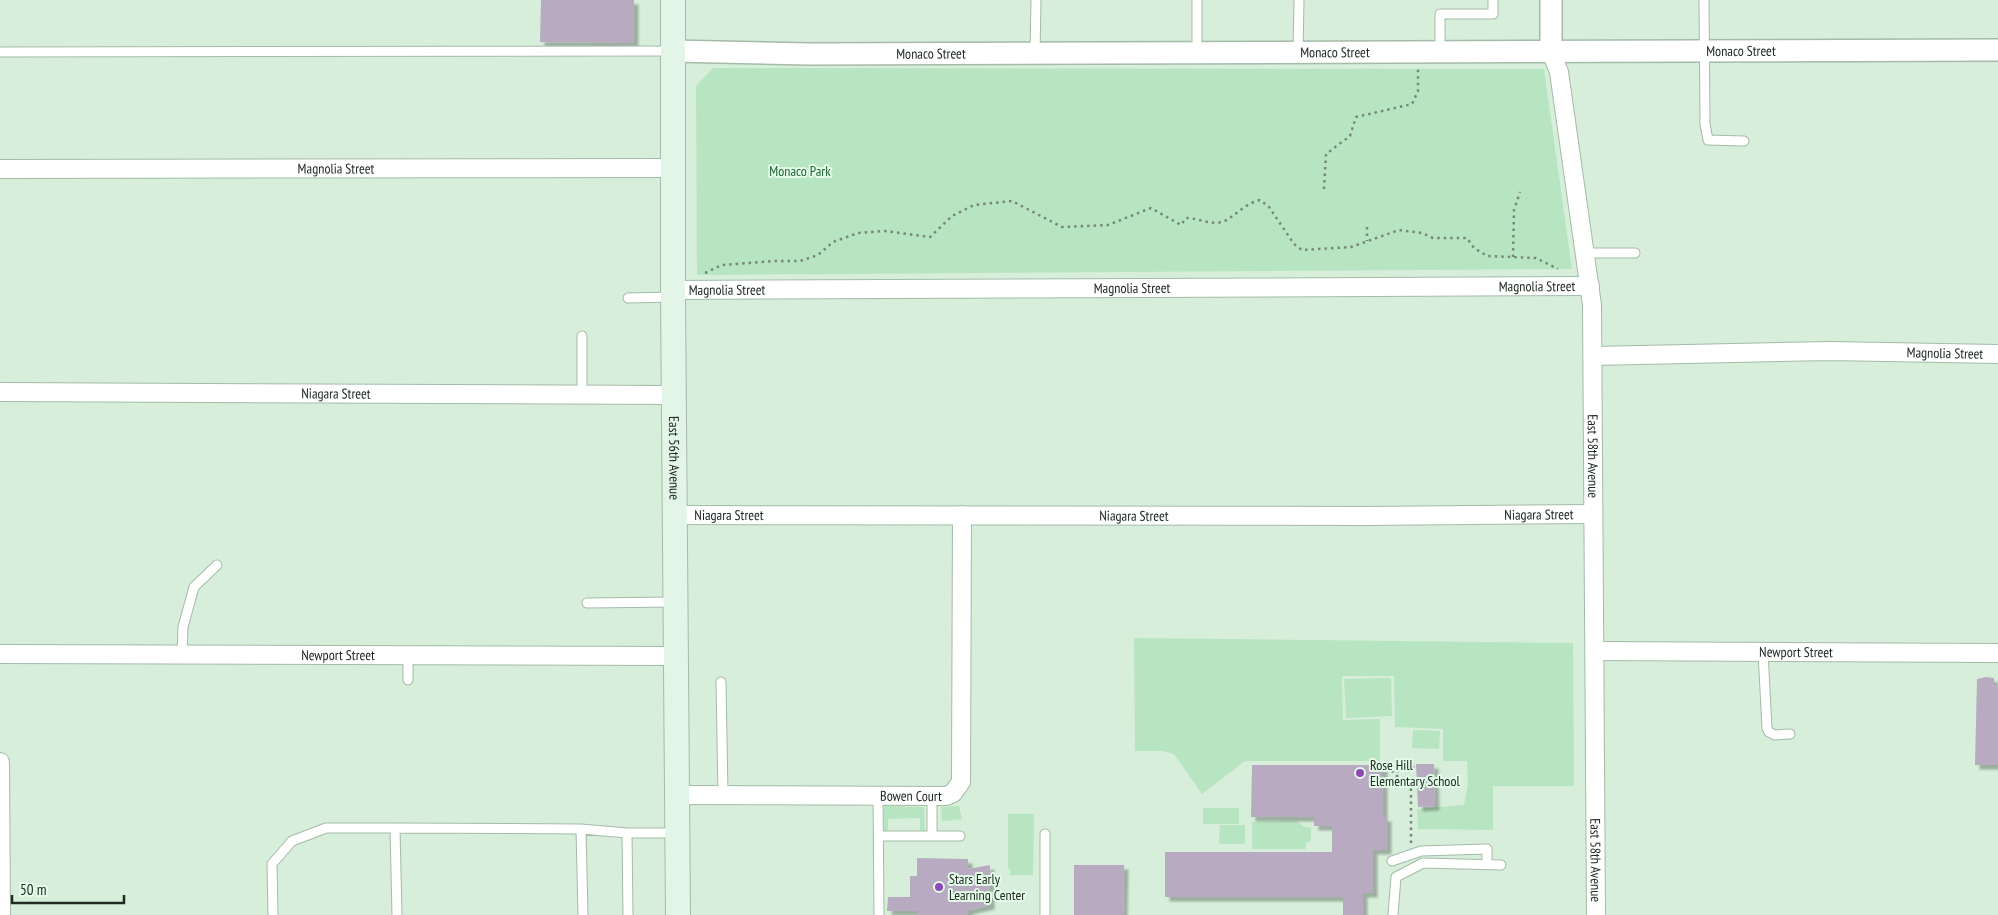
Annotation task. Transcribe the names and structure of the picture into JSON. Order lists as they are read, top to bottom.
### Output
{
  "streets": {
    "main road": ["East 56th Avenue"],
    "street": [
      "Monaco Street",
      "Magnolia Street",
      "Niagara Street",
      "East 58th Avenue",
      "Newport Street",
      "Bowen Court"
    ]
  },
  "crossings": [
    ["Monaco Street", "East 58th Avenue"],
    ["Monaco Street", "East 56th Avenue"],
    ["Magnolia Street", "East 58th Avenue"],
    ["Magnolia Street", "East 56th Avenue"],
    ["Niagara Street", "East 58th Avenue"],
    ["Niagara Street", "East 56th Avenue"],
    ["Niagara Street", "Bowen Court"],
    ["East 58th Avenue", "Newport Street"],
    ["East 56th Avenue", "Newport Street"],
    ["East 56th Avenue", "Bowen Court"]
  ],
  "parks": ["Monaco Park"],
  "places": ["Rose Hill Elementary School", "Stars Early Learning Center"],
  "scale_bar": "50 m"
}
